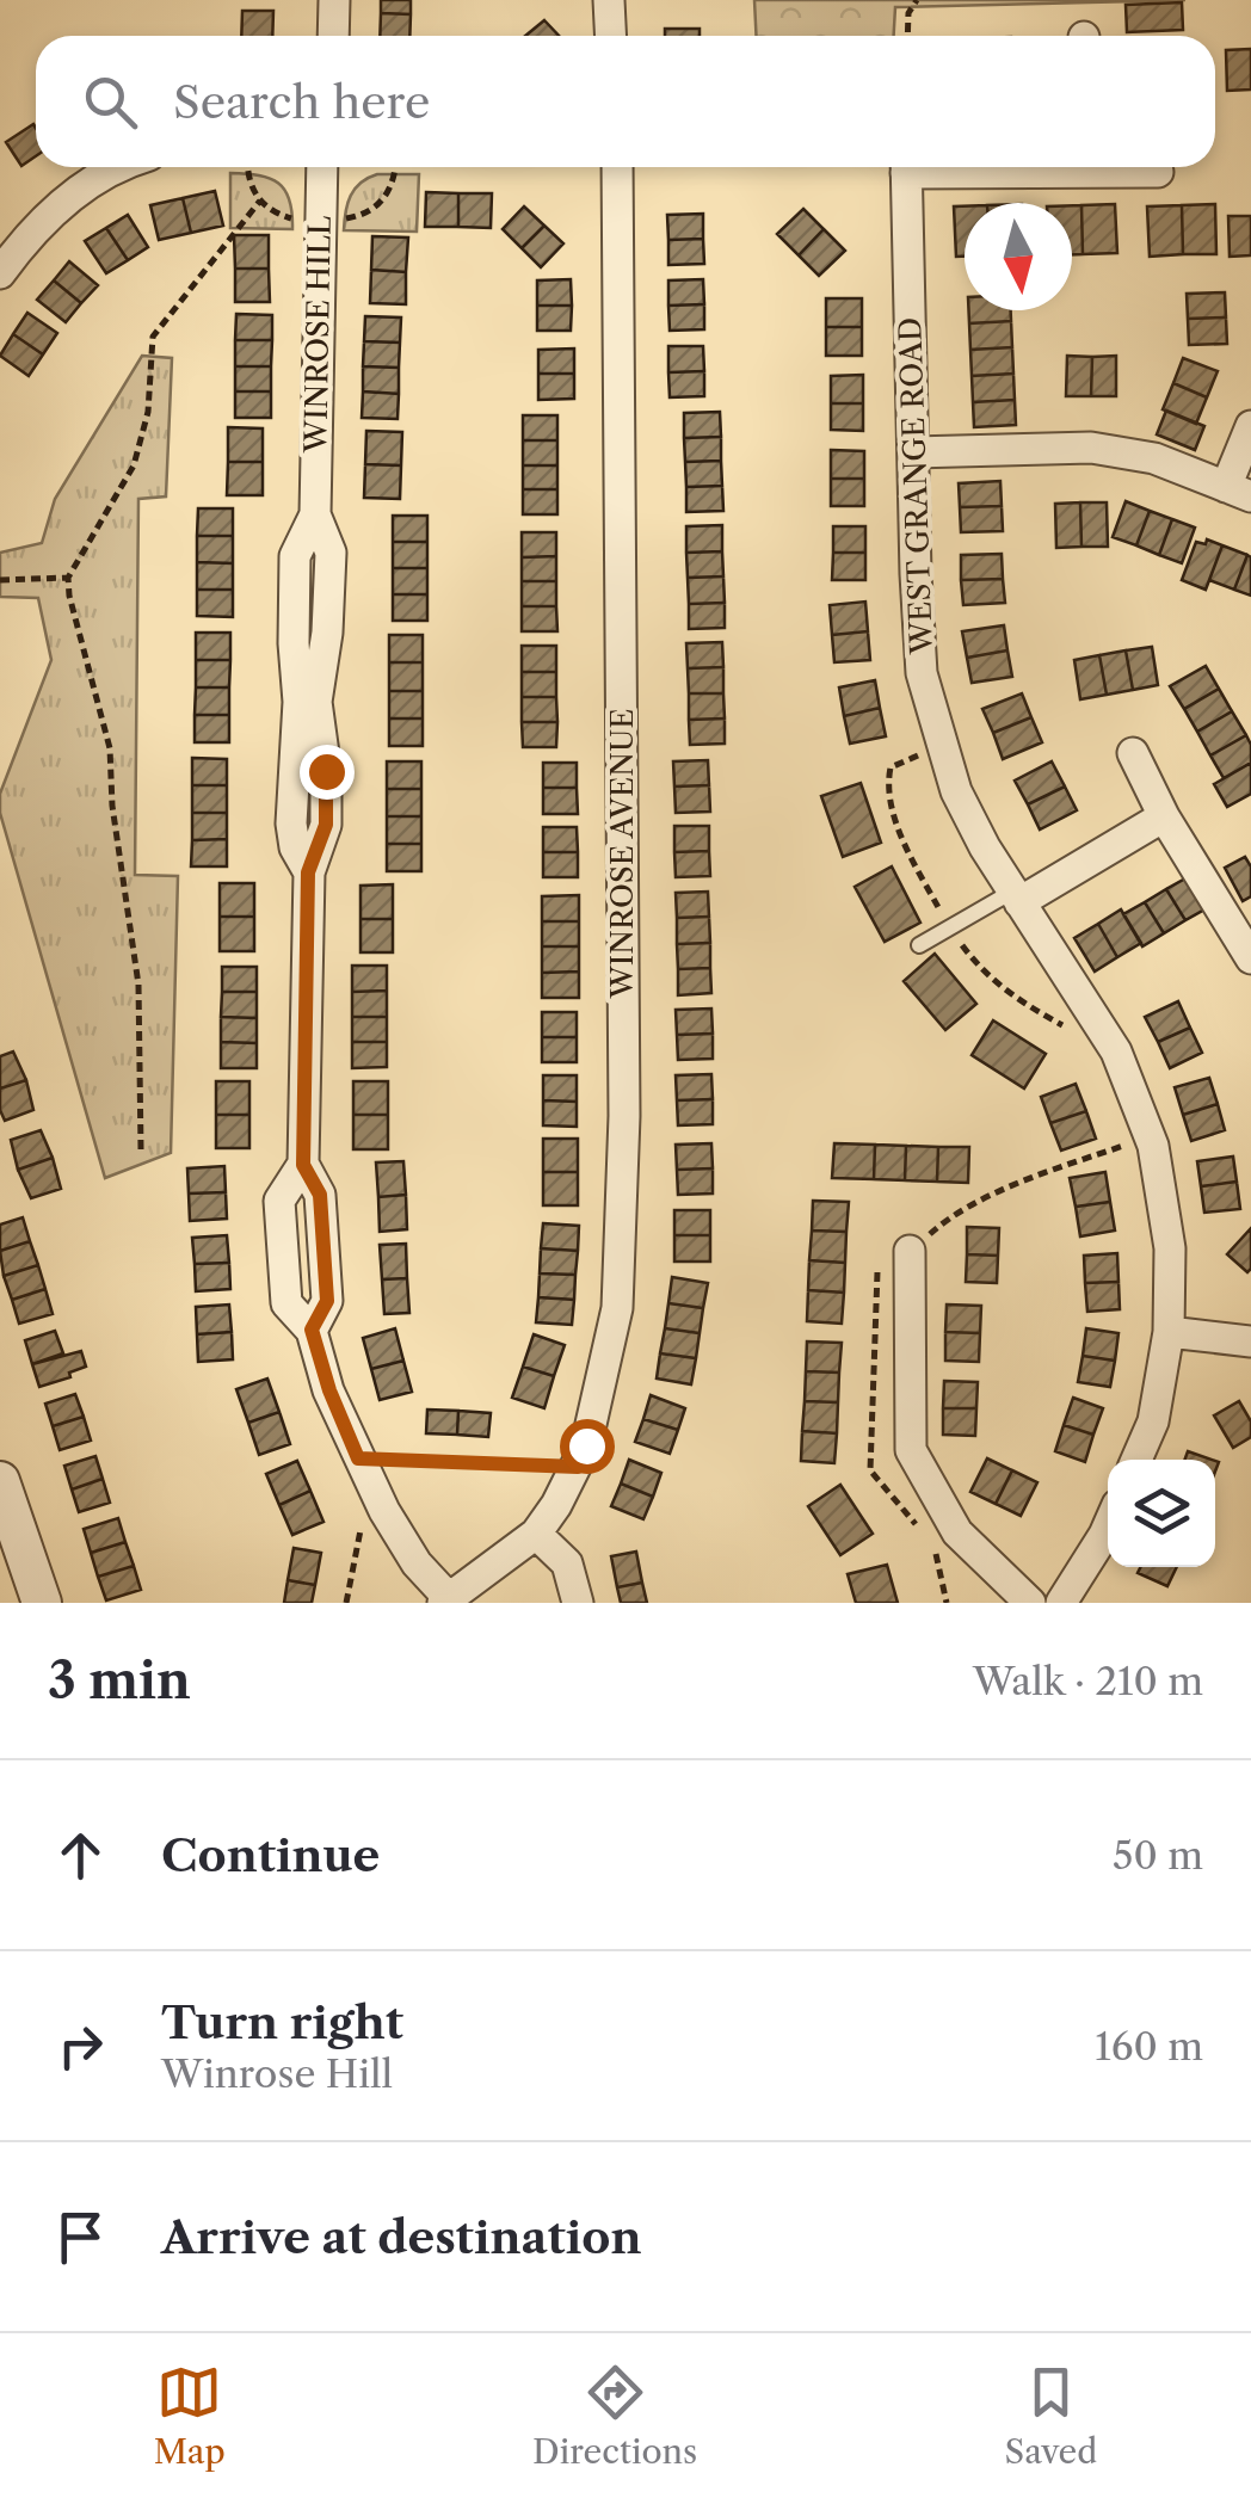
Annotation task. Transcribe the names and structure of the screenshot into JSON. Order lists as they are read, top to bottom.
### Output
{
  "streets": {
    "street": ["WINROSE HILL", "WEST GRANGE ROAD", "WINROSE AVENUE"]
  },
  "crossings": [
    ["WINROSE HILL", "WINROSE AVENUE"]
  ],
  "north": "bottom",
  "page": {
    "search": "Search here",
    "heading": ["3 min", "Walk · 210 m"],
    "list": [
      ["Continue", "50 m"],
      ["Turn right", "Winrose Hill", "160 m"],
      "Arrive at destination"
    ],
    "nav": ["Map", "Directions", "Saved"]
  }
}
